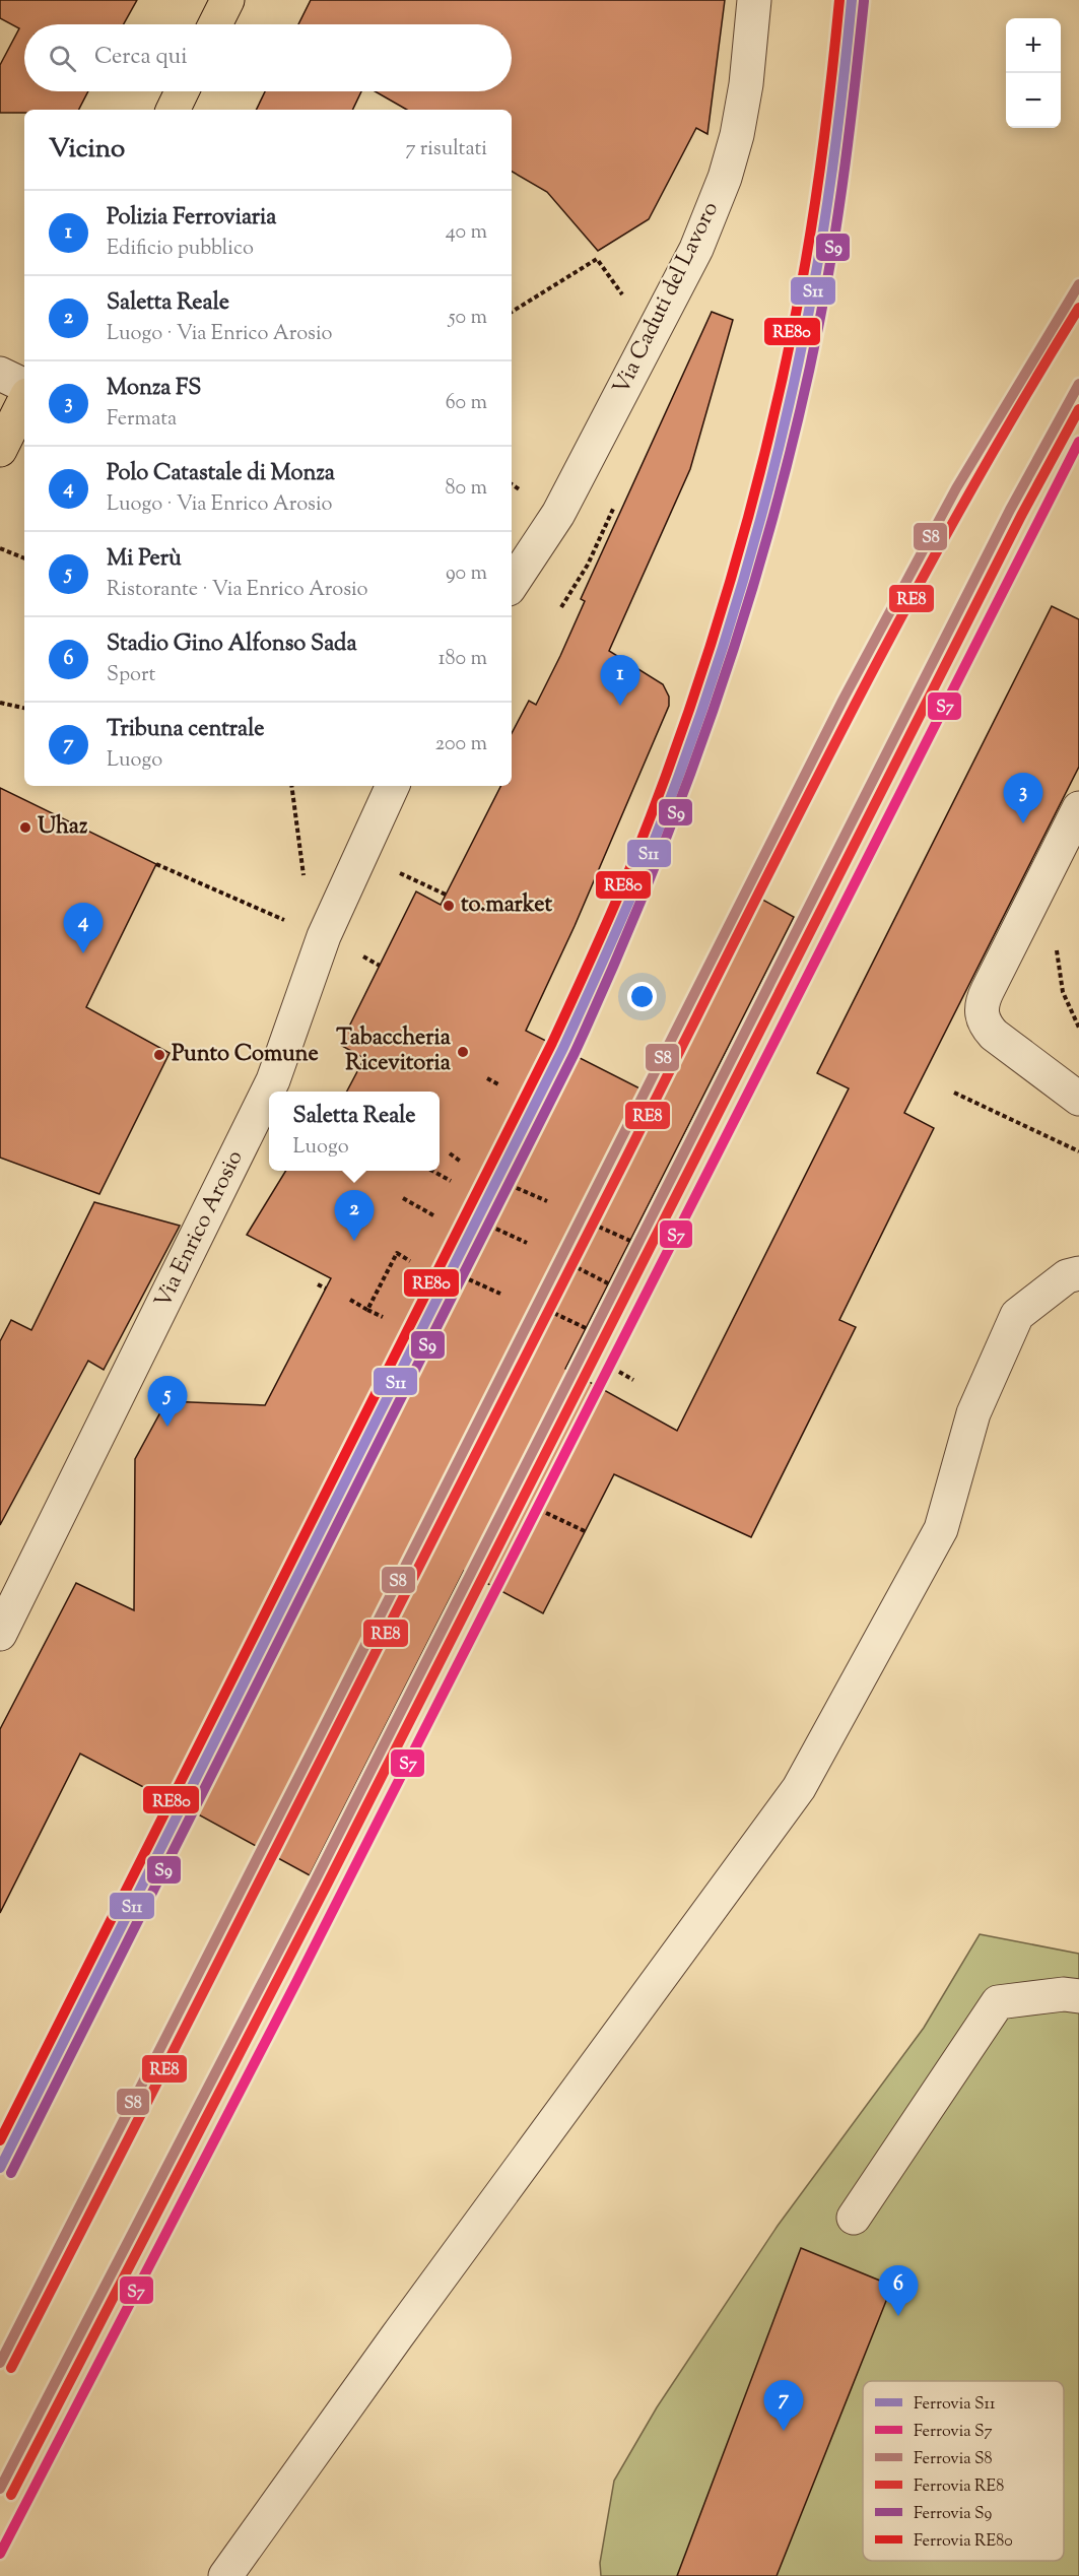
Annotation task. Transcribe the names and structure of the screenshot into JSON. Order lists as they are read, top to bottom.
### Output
{
  "streets": {
    "street": ["Via Caduti del Lavoro", "Via Enrico Arosio"]
  },
  "places": [
    "Uhaz",
    "to.market",
    "Tabaccheria Ricevitoria",
    "Punto Comune"
  ],
  "lines": [
    "rail line S11",
    "rail line RE80",
    "rail line S9",
    "rail line S8",
    "rail line RE8",
    "rail line S7"
  ],
  "legend": [
    "Ferrovia S11",
    "Ferrovia S7",
    "Ferrovia S8",
    "Ferrovia RE8",
    "Ferrovia S9",
    "Ferrovia RE80"
  ],
  "page": {
    "map_buttons": ["+", "−"],
    "search": "Cerca qui",
    "heading": ["Vicino", "7 risultati"],
    "list": [
      {
        "mark": "1",
        "name": "Polizia Ferroviaria",
        "note": "Edificio pubblico",
        "value": "40 m"
      },
      {
        "mark": "2",
        "name": "Saletta Reale",
        "note": "Luogo · Via Enrico Arosio",
        "value": "50 m"
      },
      {
        "mark": "3",
        "name": "Monza FS",
        "note": "Fermata",
        "value": "60 m"
      },
      {
        "mark": "4",
        "name": "Polo Catastale di Monza",
        "note": "Luogo · Via Enrico Arosio",
        "value": "80 m"
      },
      {
        "mark": "5",
        "name": "Mi Perù",
        "note": "Ristorante · Via Enrico Arosio",
        "value": "90 m"
      },
      {
        "mark": "6",
        "name": "Stadio Gino Alfonso Sada",
        "note": "Sport",
        "value": "180 m"
      },
      {
        "mark": "7",
        "name": "Tribuna centrale",
        "note": "Luogo",
        "value": "200 m"
      }
    ],
    "pins": [
      "1",
      "3",
      "4",
      "2",
      "5",
      "6",
      "7"
    ],
    "popup": ["Saletta Reale", "Luogo"]
  }
}
